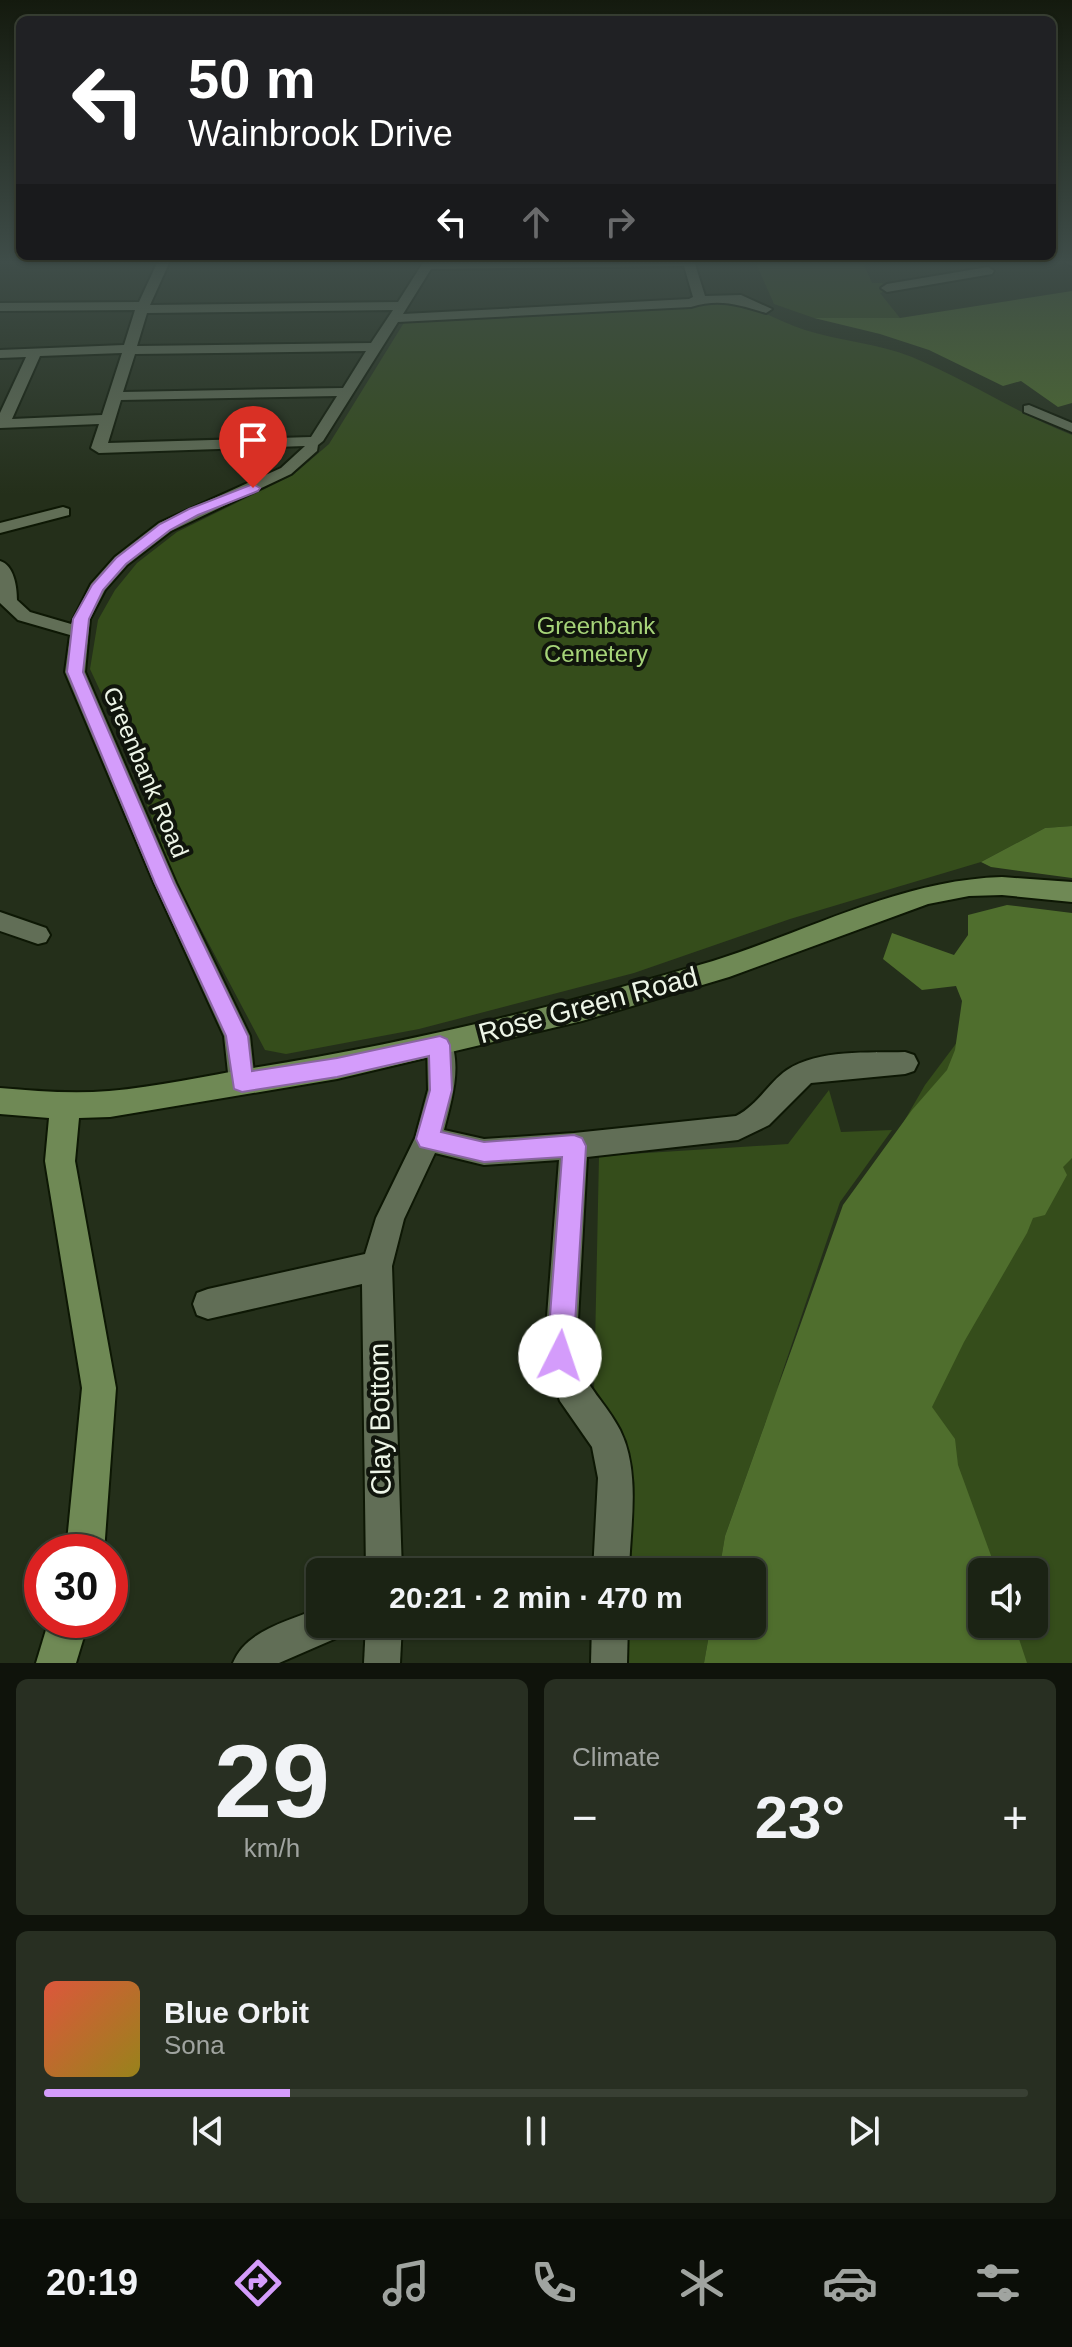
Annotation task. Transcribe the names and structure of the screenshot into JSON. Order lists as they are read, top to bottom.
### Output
{
  "streets": {
    "main road": ["Rose Green Road"],
    "street": ["Greenbank Road", "Clay Bottom"]
  },
  "crossings": [
    ["Greenbank Road", "Rose Green Road"],
    ["Rose Green Road", "Clay Bottom"]
  ],
  "parks": ["Greenbank Cemetery"],
  "page": {
    "turn": ["50 m", "Wainbrook Drive"],
    "limit": "30",
    "trip": "20:21 · 2 min · 470 m",
    "tile": [
      ["29", "km/h"],
      "Climate"
    ],
    "heat": ["−", "23°", "+"],
    "song": ["Blue Orbit", "Sona"],
    "tabs": "20:19"
  }
}
